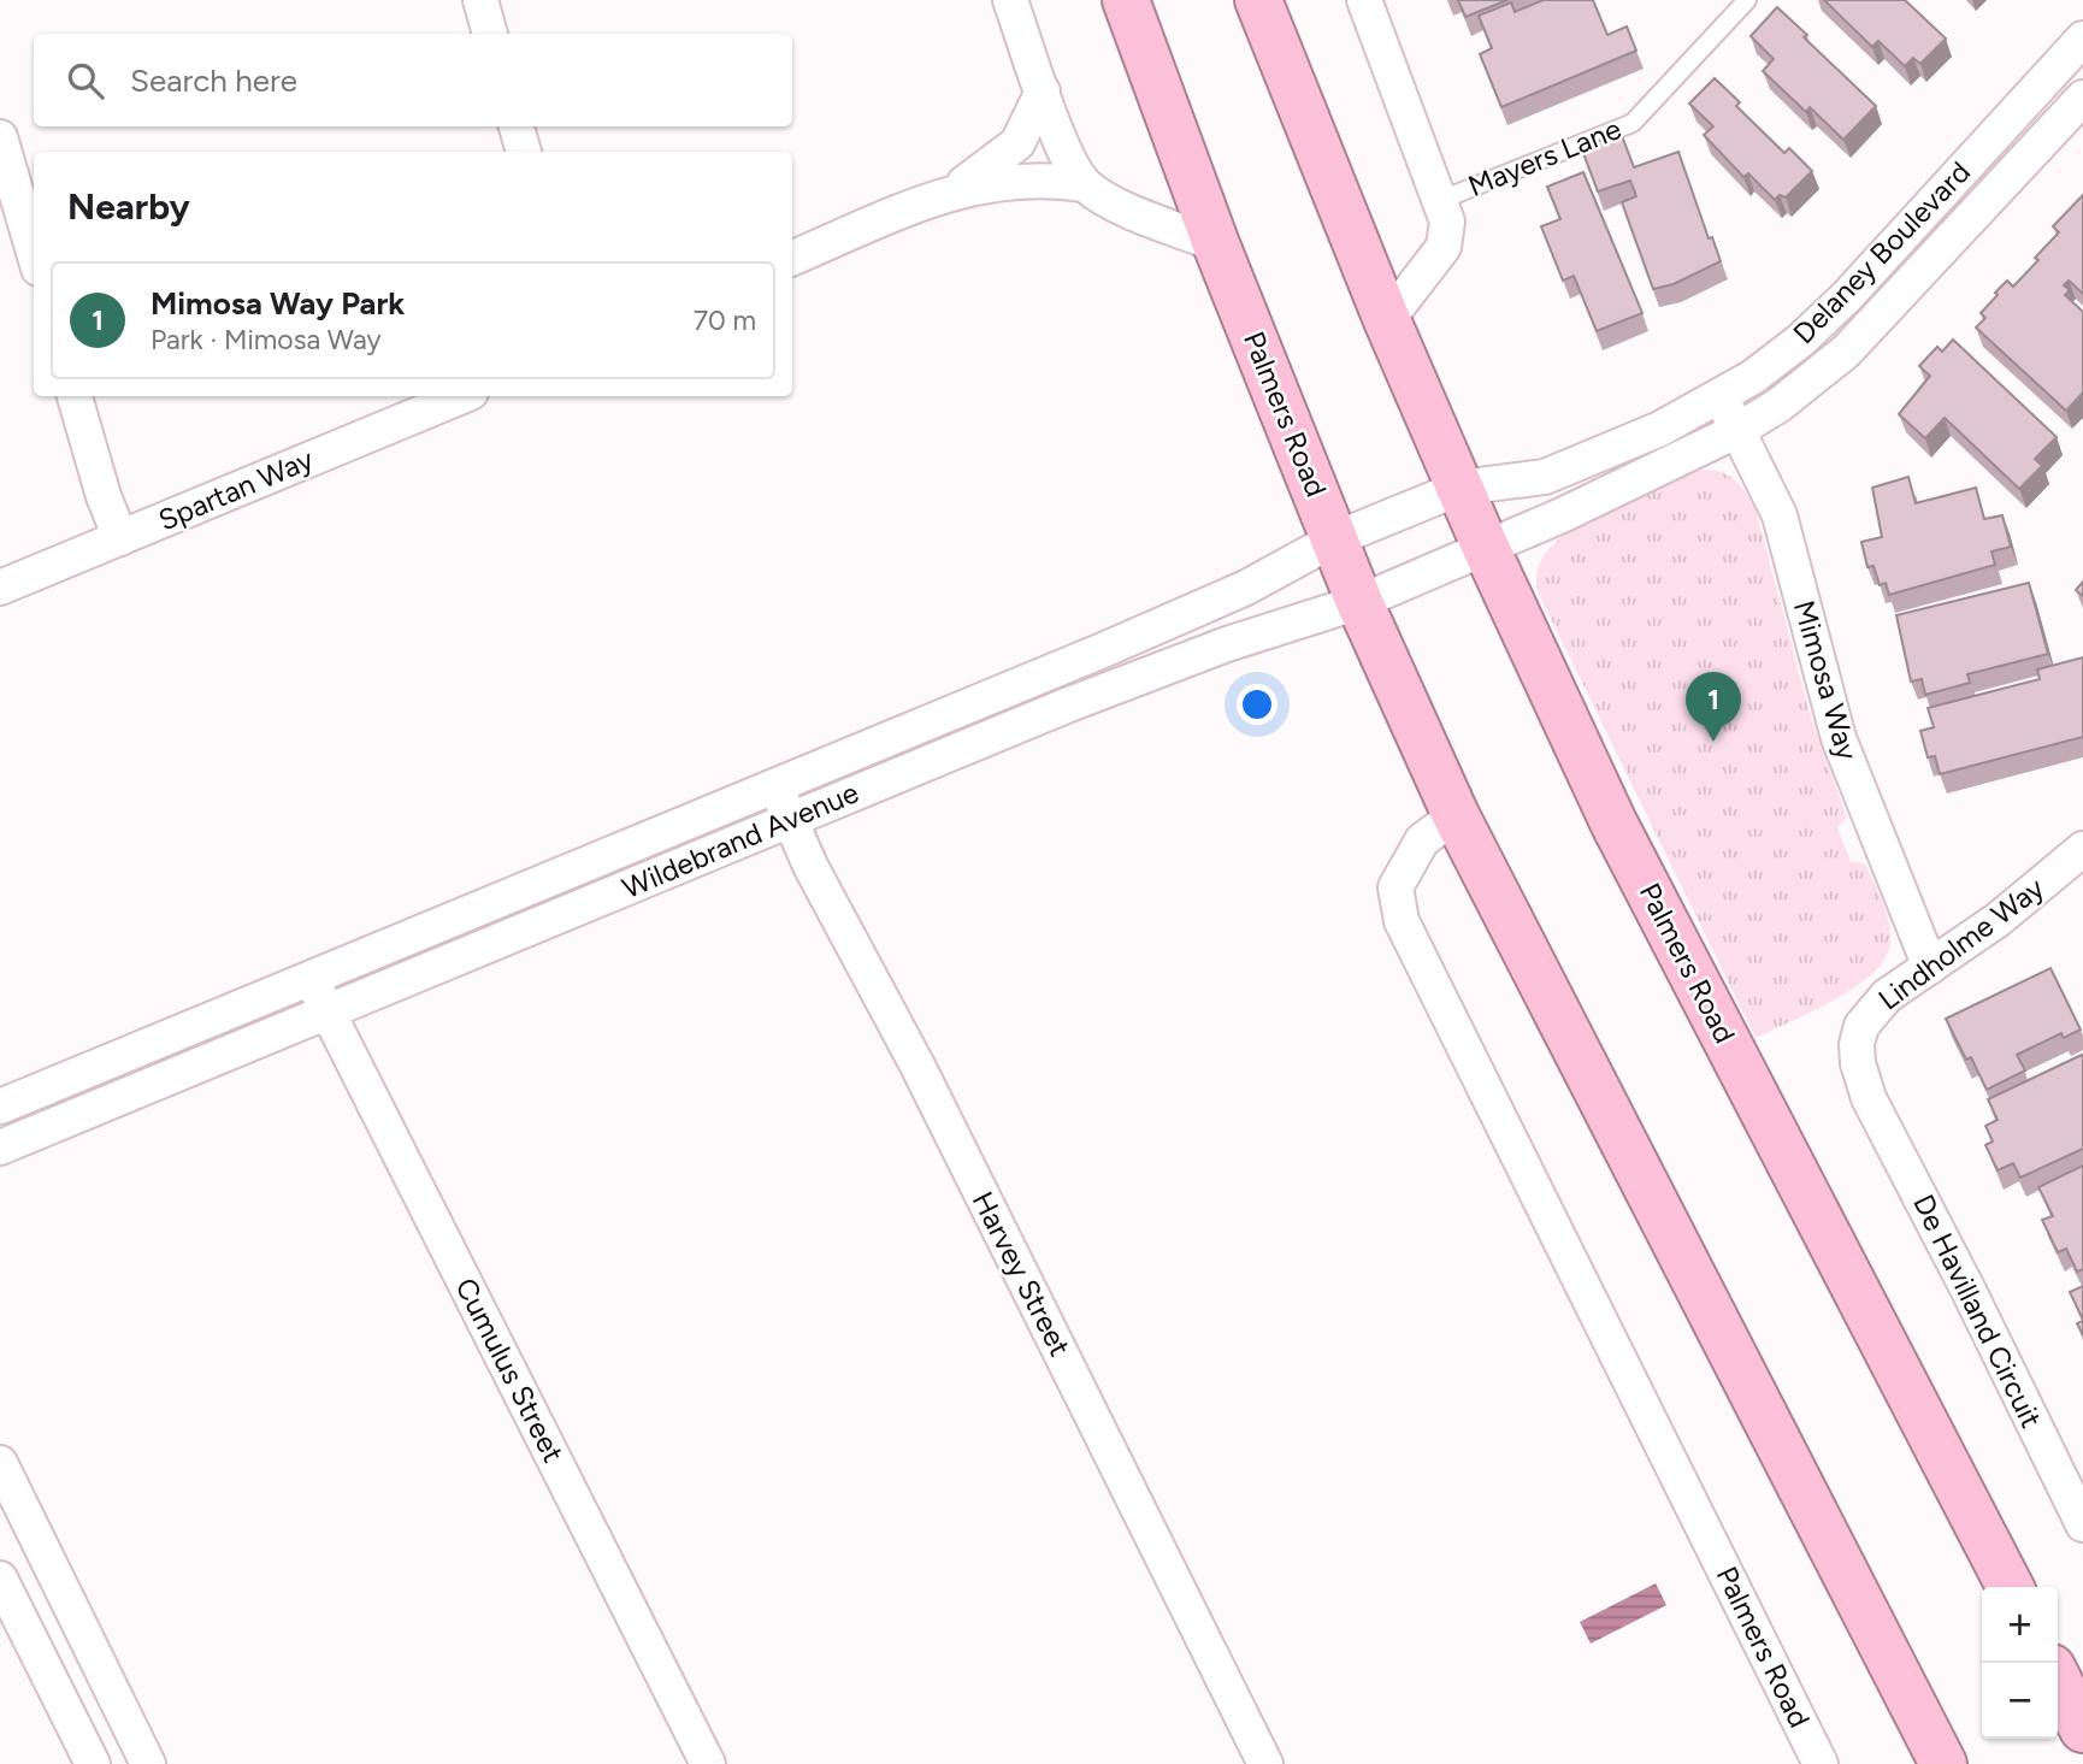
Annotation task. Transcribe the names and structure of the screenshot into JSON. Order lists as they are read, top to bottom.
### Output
{
  "streets": {
    "highway": ["Palmers Road"],
    "street": [
      "Delaney Boulevard",
      "Spartan Way",
      "Mimosa Way",
      "Wildebrand Avenue",
      "Lindholme Way",
      "Harvey Street",
      "De Havilland Circuit",
      "Cumulus Street"
    ],
    "lane": ["Mayers Lane"]
  },
  "crossings": [
    ["Delaney Boulevard", "Palmers Road"],
    ["Delaney Boulevard", "Mimosa Way"],
    ["Delaney Boulevard", "Wildebrand Avenue"],
    ["Palmers Road", "Wildebrand Avenue"],
    ["Mimosa Way", "Lindholme Way"],
    ["Wildebrand Avenue", "Harvey Street"],
    ["Wildebrand Avenue", "Cumulus Street"],
    ["Lindholme Way", "De Havilland Circuit"]
  ],
  "page": {
    "search": "Search here",
    "heading": "Nearby",
    "list": [
      {
        "mark": "1",
        "name": "Mimosa Way Park",
        "note": "Park · Mimosa Way",
        "value": "70 m"
      }
    ],
    "pins": "1",
    "map_buttons": ["+", "−"]
  }
}
